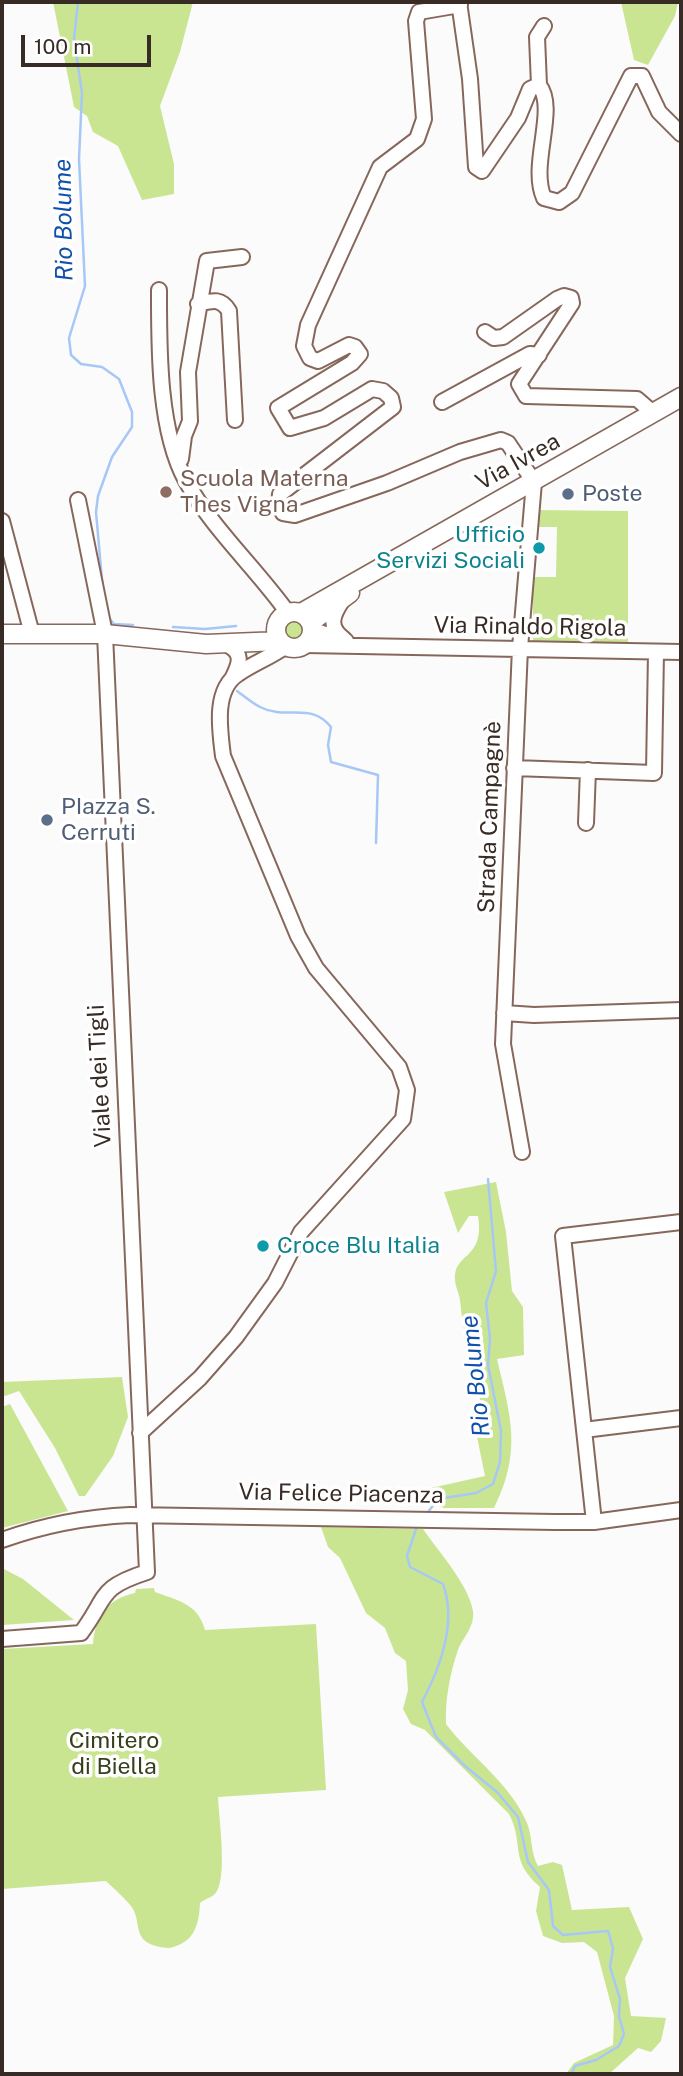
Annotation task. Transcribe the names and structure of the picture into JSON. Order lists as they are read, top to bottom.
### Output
{
  "streets": {
    "main road": ["Via Ivrea"],
    "street": [
      "Via Rinaldo Rigola",
      "Strada Campagnè",
      "Viale dei Tigli",
      "Via Felice Piacenza"
    ]
  },
  "crossings": [
    ["Via Ivrea", "Via Rinaldo Rigola"],
    ["Via Ivrea", "Strada Campagnè"],
    ["Via Ivrea", "Viale dei Tigli"],
    ["Via Rinaldo Rigola", "Strada Campagnè"],
    ["Viale dei Tigli", "Via Felice Piacenza"]
  ],
  "water": ["Rio Bolume"],
  "parks": ["Cimitero di Biella"],
  "places": [
    "Scuola Materna Thes Vigna",
    "Poste",
    "Ufficio Servizi Sociali",
    "PIazza S. Cerruti",
    "Croce Blu Italia"
  ],
  "scale_bar": "100 m"
}
